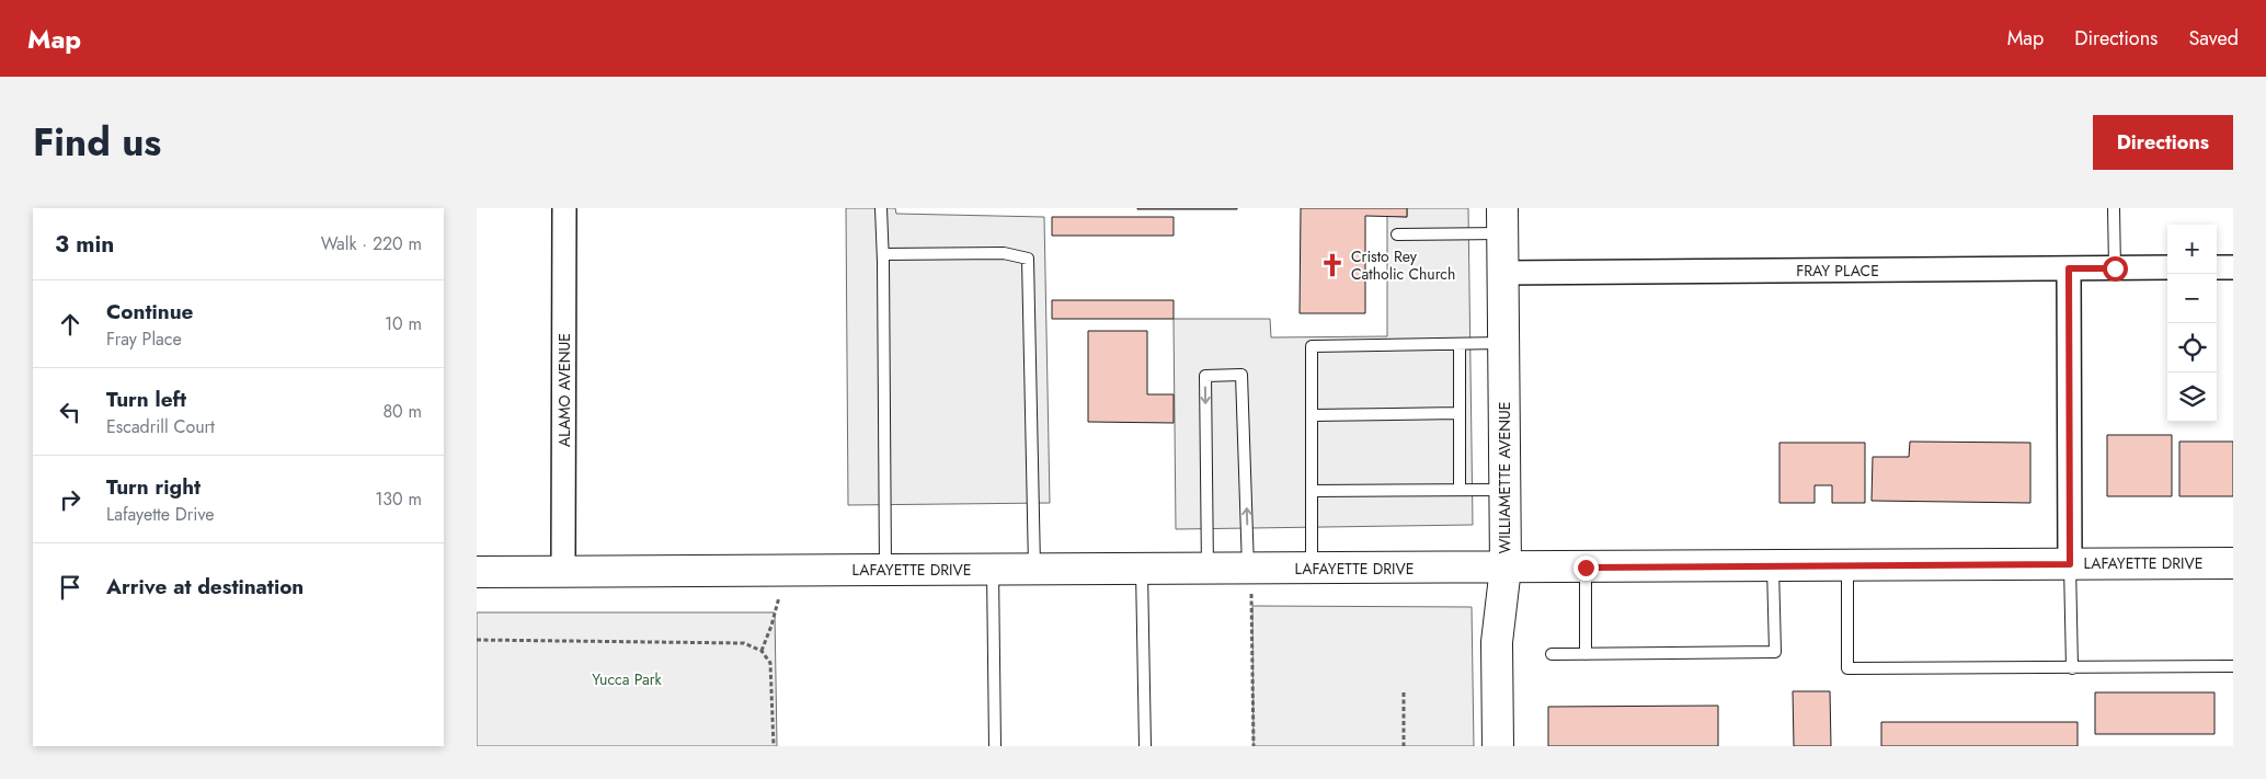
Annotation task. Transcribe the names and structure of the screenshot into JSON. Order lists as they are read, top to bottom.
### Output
{
  "streets": {
    "street": [
      "FRAY PLACE",
      "ALAMO AVENUE",
      "WILLIAMETTE AVENUE",
      "LAFAYETTE DRIVE"
    ]
  },
  "crossings": [
    ["FRAY PLACE", "WILLIAMETTE AVENUE"],
    ["ALAMO AVENUE", "LAFAYETTE DRIVE"],
    ["WILLIAMETTE AVENUE", "LAFAYETTE DRIVE"]
  ],
  "parks": ["Yucca Park"],
  "places": {
    "church": ["Cristo Rey Catholic Church"]
  },
  "page": {
    "header": "Map",
    "nav": ["Map", "Directions", "Saved"],
    "title": "Find us",
    "buttons": "Directions",
    "heading": ["3 min", "Walk · 220 m"],
    "map_buttons": ["+", "−"],
    "list": [
      ["Continue", "Fray Place", "10 m"],
      ["Turn left", "Escadrill Court", "80 m"],
      ["Turn right", "Lafayette Drive", "130 m"],
      "Arrive at destination"
    ]
  }
}
